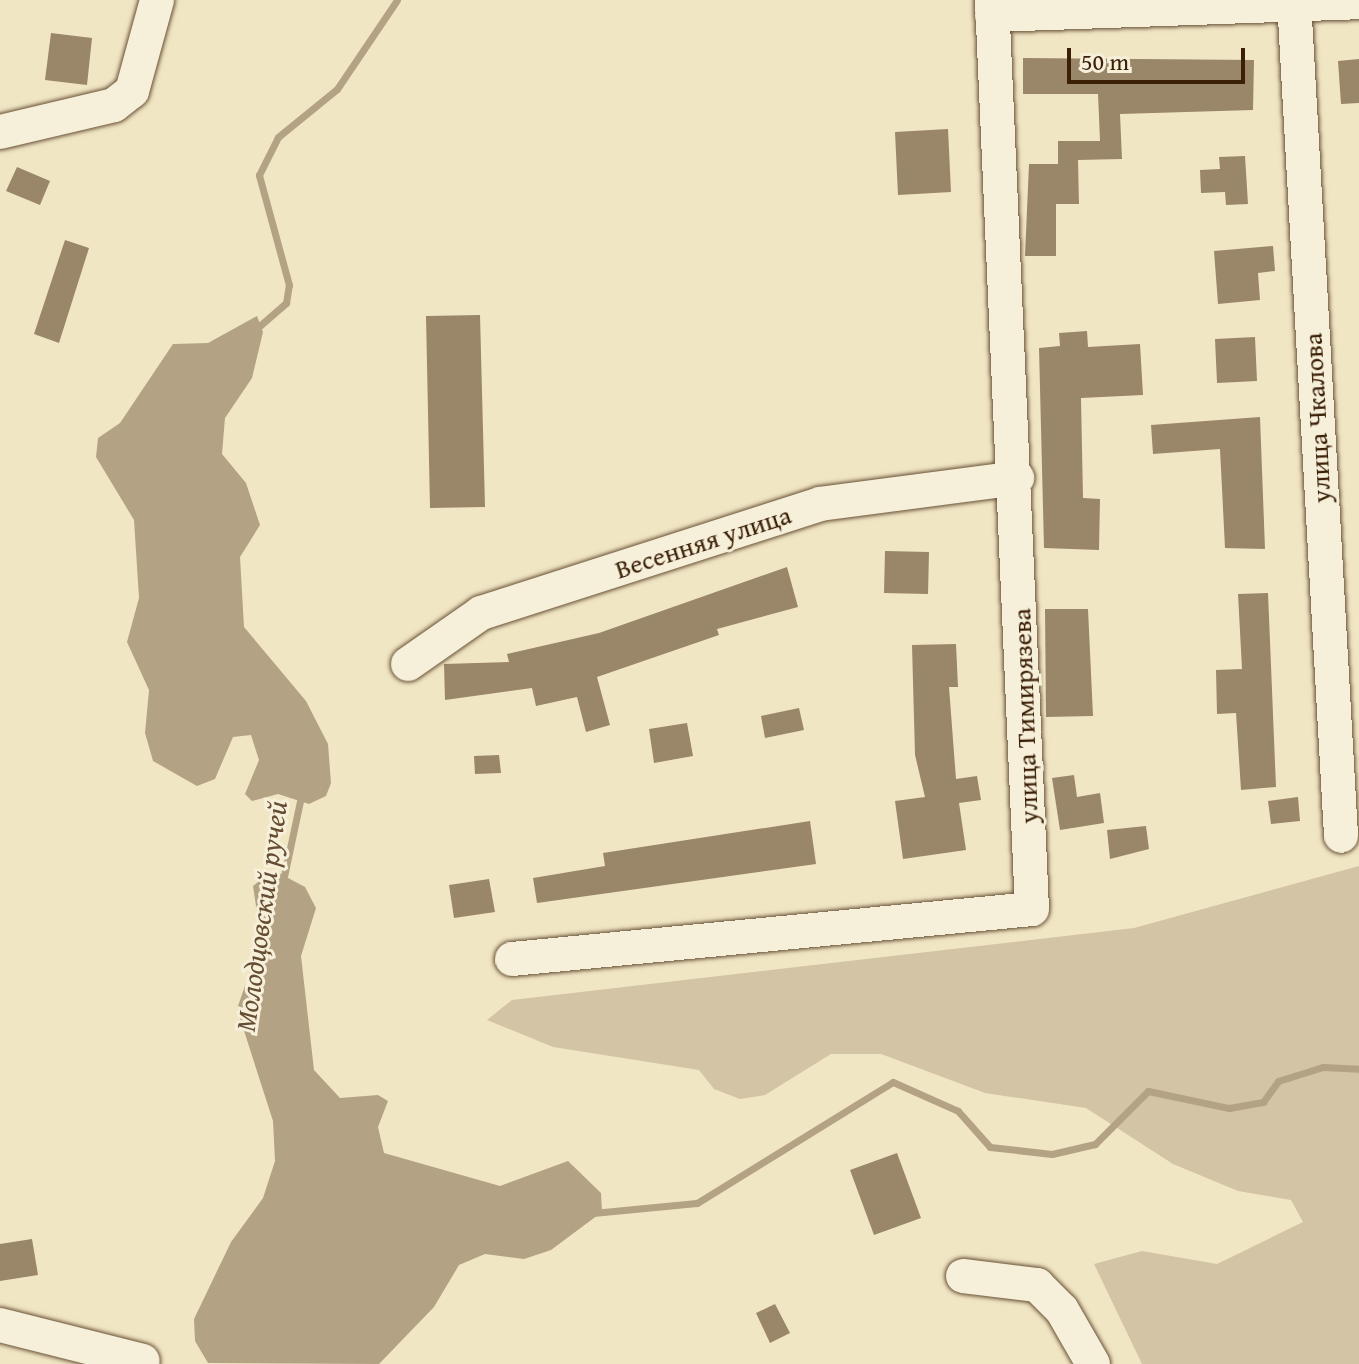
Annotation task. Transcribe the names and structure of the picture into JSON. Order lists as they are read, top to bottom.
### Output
{
  "streets": {
    "street": ["улица Чкалова", "Весенняя улица", "улица Тимирязева"]
  },
  "crossings": [
    ["Весенняя улица", "улица Тимирязева"]
  ],
  "water": ["Молодцовский ручей"],
  "scale_bar": "50 m"
}
